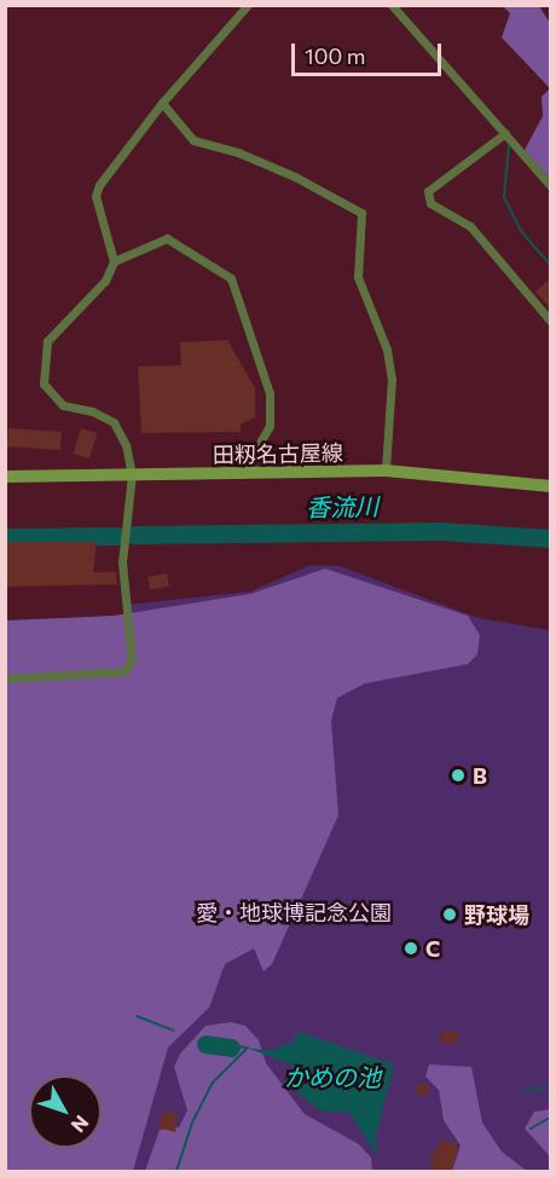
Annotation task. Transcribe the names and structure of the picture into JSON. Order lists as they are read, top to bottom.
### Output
{
  "streets": {
    "main road": ["田籾名古屋線"]
  },
  "water": ["香流川", "かめの池"],
  "parks": ["愛・地球博記念公園"],
  "places": ["B", "野球場", "C"],
  "scale_bar": "100 m",
  "north": "bottom right"
}
